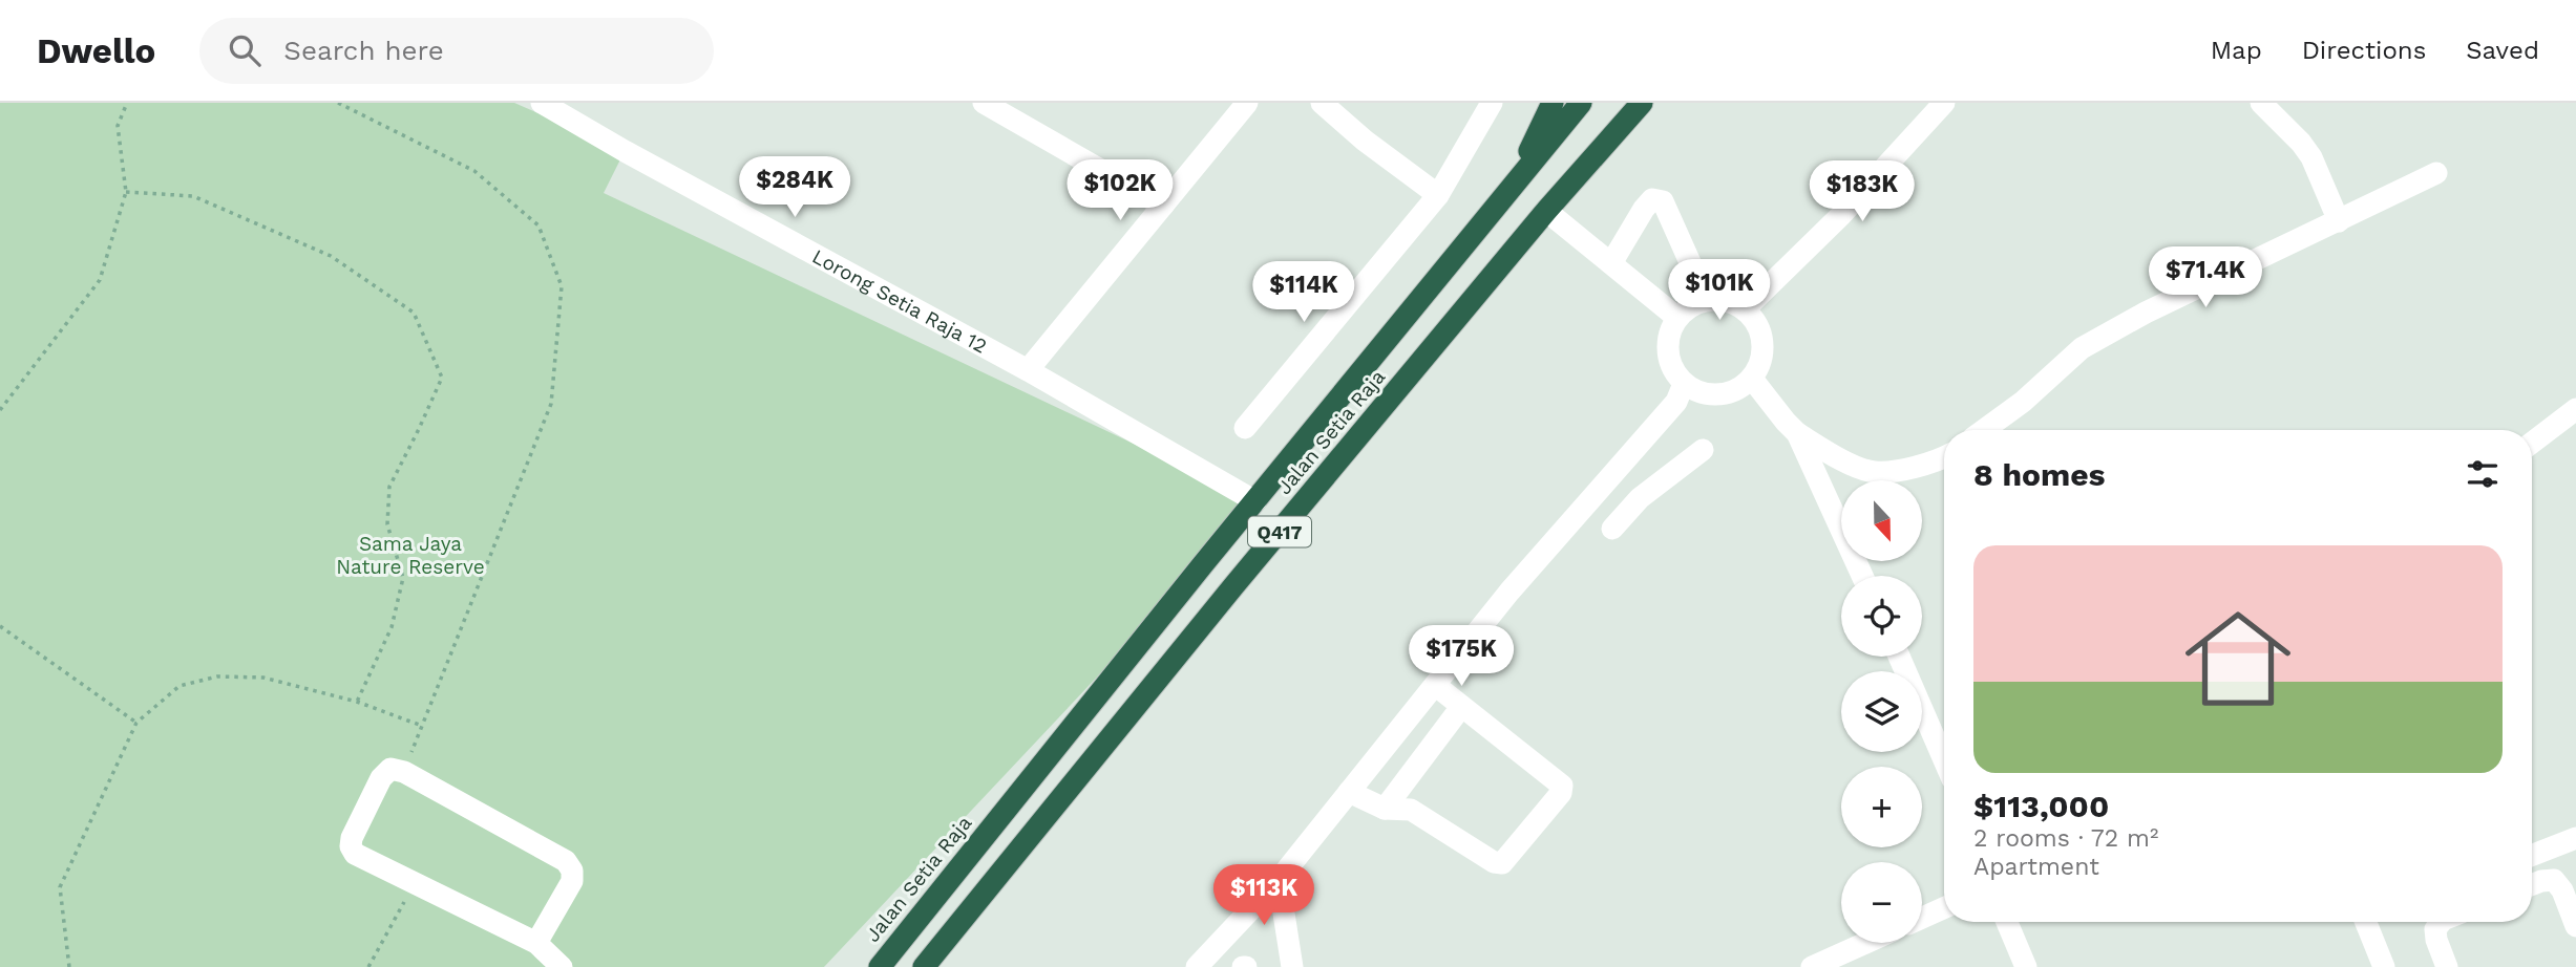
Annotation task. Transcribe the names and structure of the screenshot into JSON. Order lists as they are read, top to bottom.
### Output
{
  "streets": {
    "highway": ["Jalan Setia Raja", "Q417"],
    "street": ["Lorong Setia Raja 12"]
  },
  "crossings": [
    ["Lorong Setia Raja 12", "Jalan Setia Raja"]
  ],
  "parks": ["Sama Jaya Nature Reserve"],
  "north": "bottom",
  "page": {
    "header": "Dwello",
    "search": "Search here",
    "nav": ["Map", "Directions", "Saved"],
    "price": [
      "$284K",
      "$102K",
      "$183K",
      "$71.4K",
      "$101K",
      "$114K",
      "$175K",
      "$113K"
    ],
    "heading": "8 homes",
    "map_buttons": ["+", "−"],
    "list": [
      {
        "name": "$113,000",
        "note": "2 rooms · 72 m² · Apartment"
      }
    ]
  }
}
